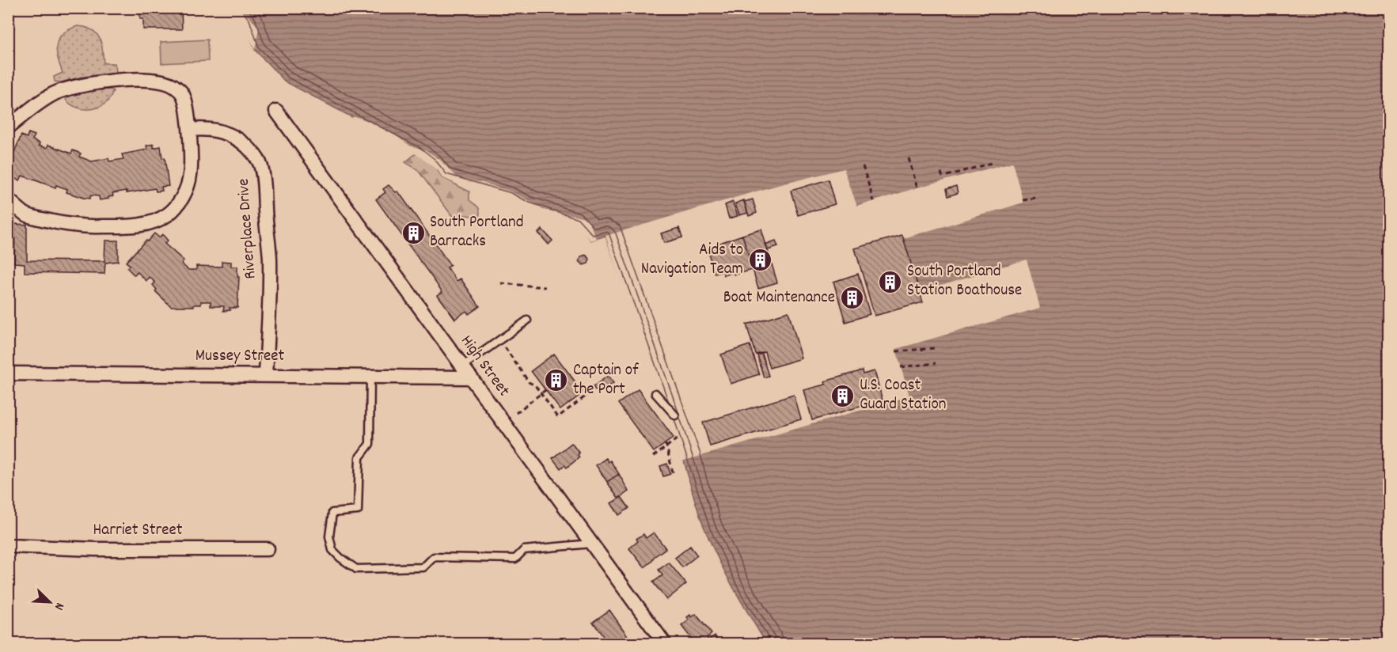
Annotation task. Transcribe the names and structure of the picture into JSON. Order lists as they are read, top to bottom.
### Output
{
  "streets": {
    "street": [
      "Riverplace Drive",
      "Mussey Street",
      "High Street",
      "Harriet Street"
    ]
  },
  "crossings": [
    ["Riverplace Drive", "Mussey Street"],
    ["Mussey Street", "High Street"]
  ],
  "places": {
    "building": [
      "South Portland Barracks",
      "Aids to Navigation Team",
      "South Portland Station Boathouse",
      "Boat Maintenance",
      "Captain of the Port",
      "U.S. Coast Guard Station"
    ]
  },
  "north": "bottom right"
}
